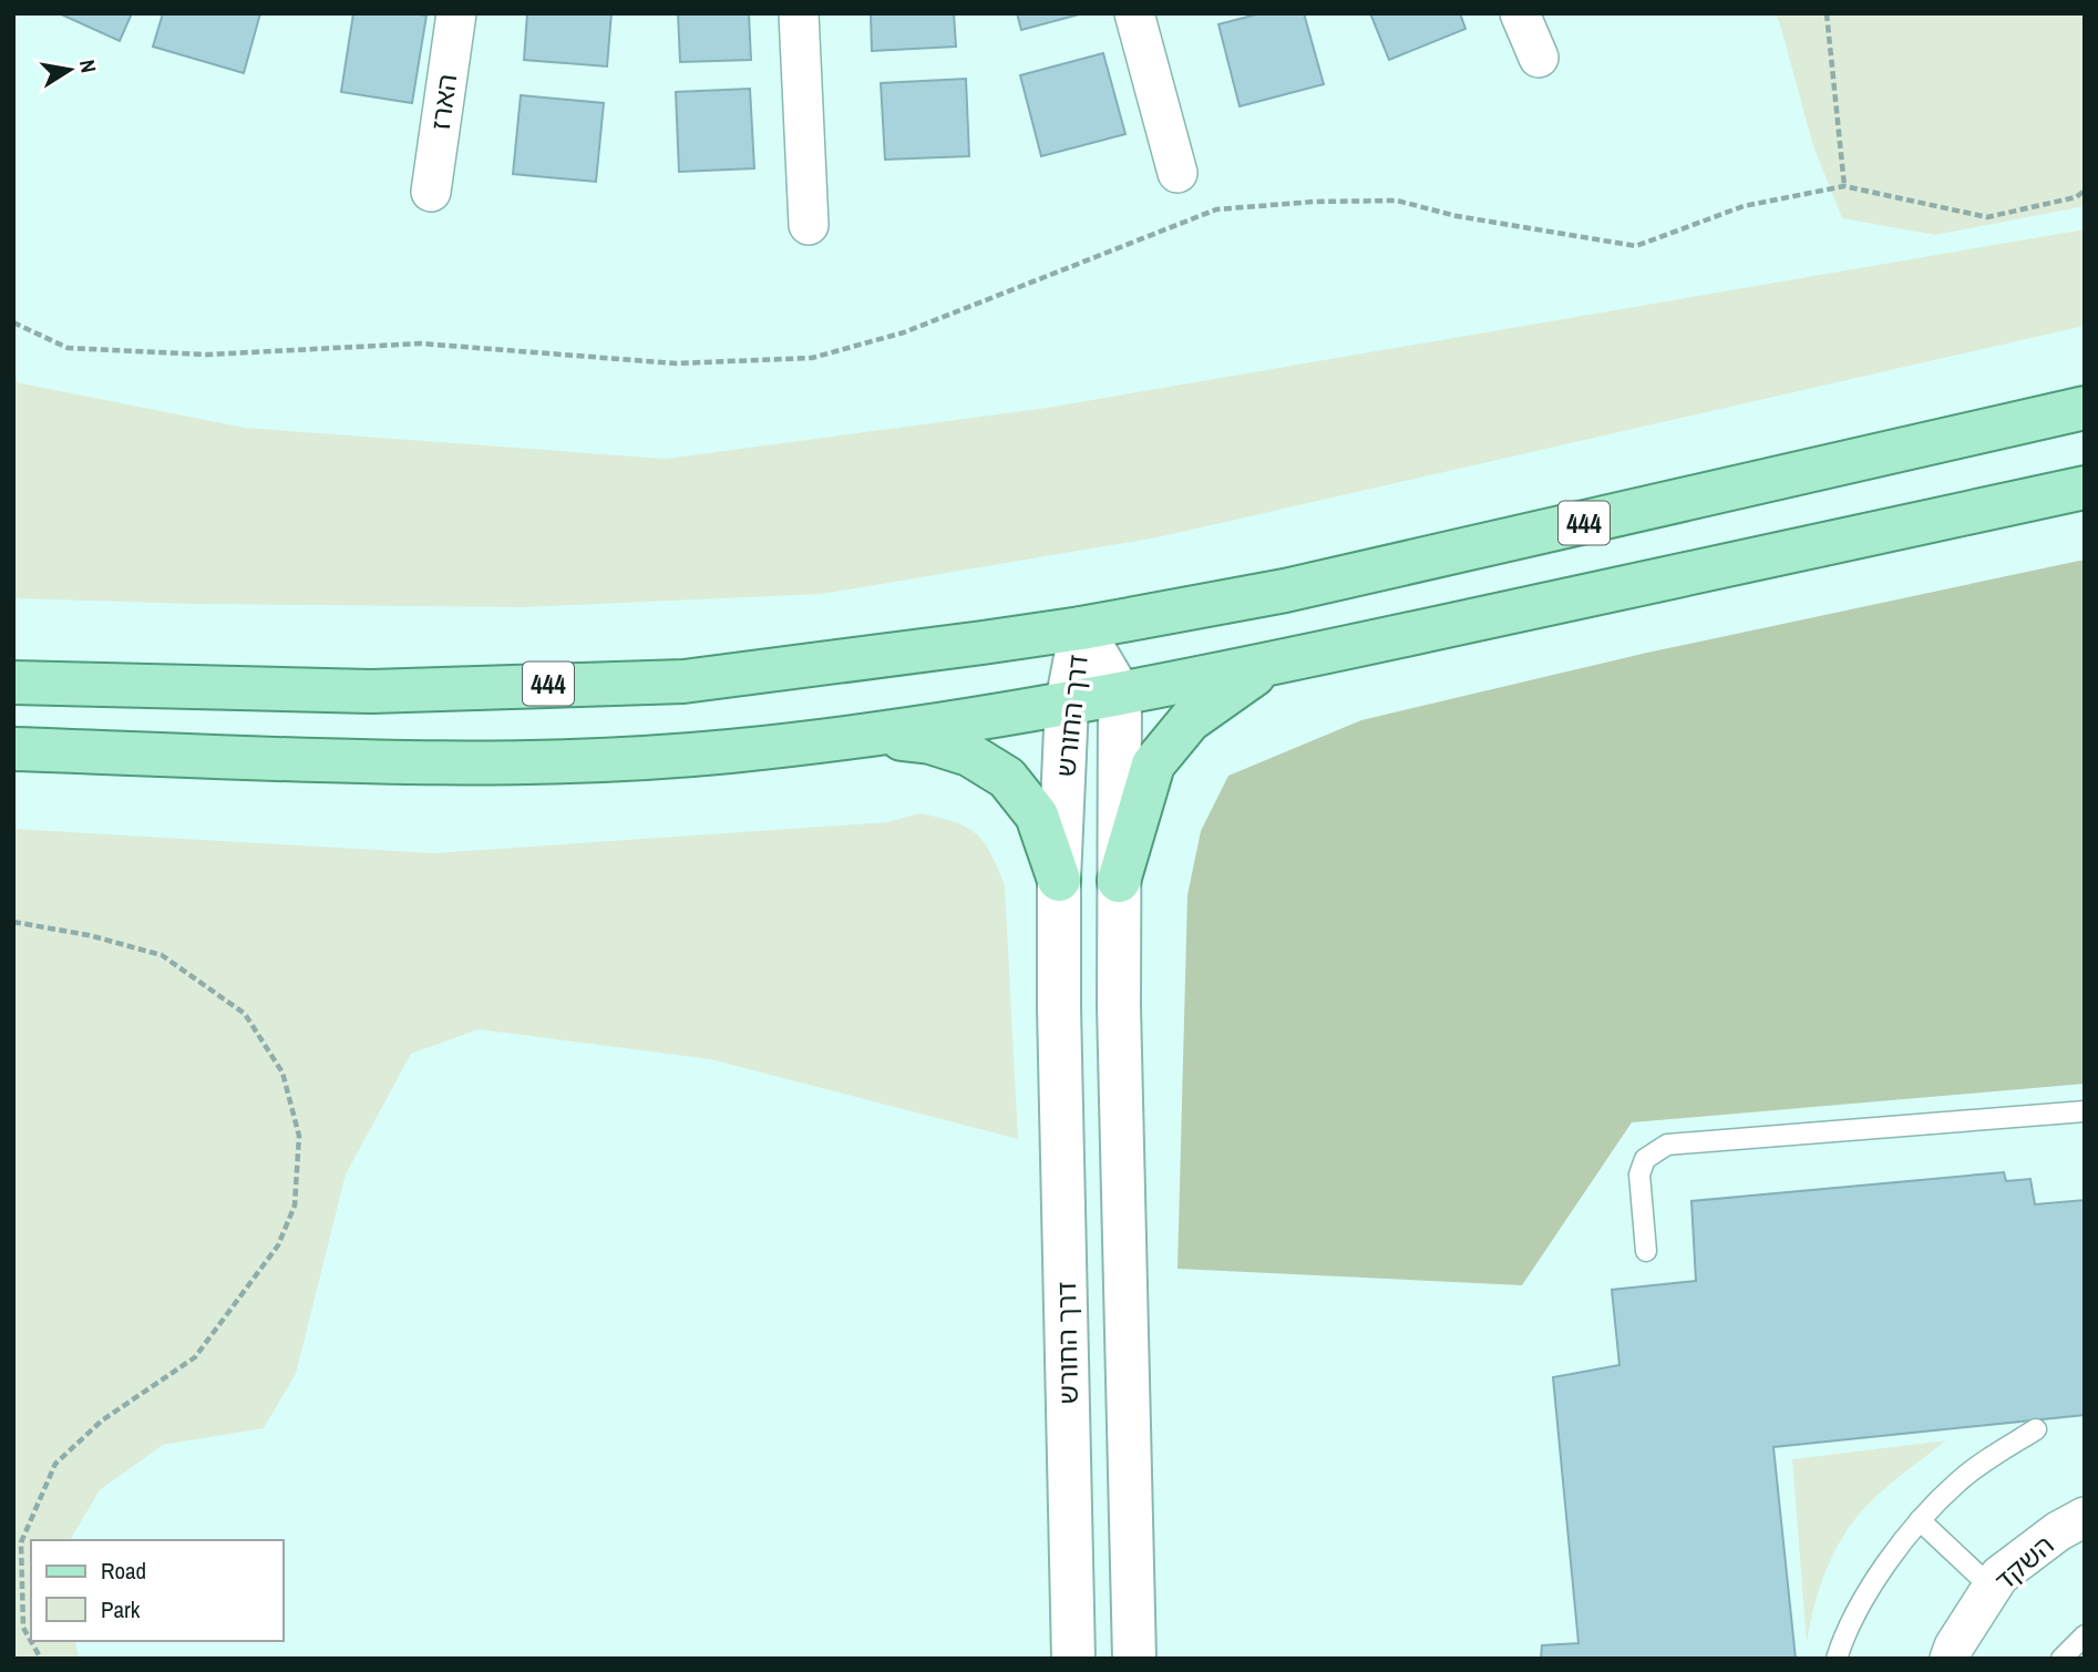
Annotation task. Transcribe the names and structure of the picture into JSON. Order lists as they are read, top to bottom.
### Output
{
  "streets": {
    "main road": ["444"],
    "street": ["הארז", "דרך החורש", "השקד"]
  },
  "crossings": [
    ["444", "דרך החורש"]
  ],
  "legend": ["Road", "Park"],
  "north": "right"
}
